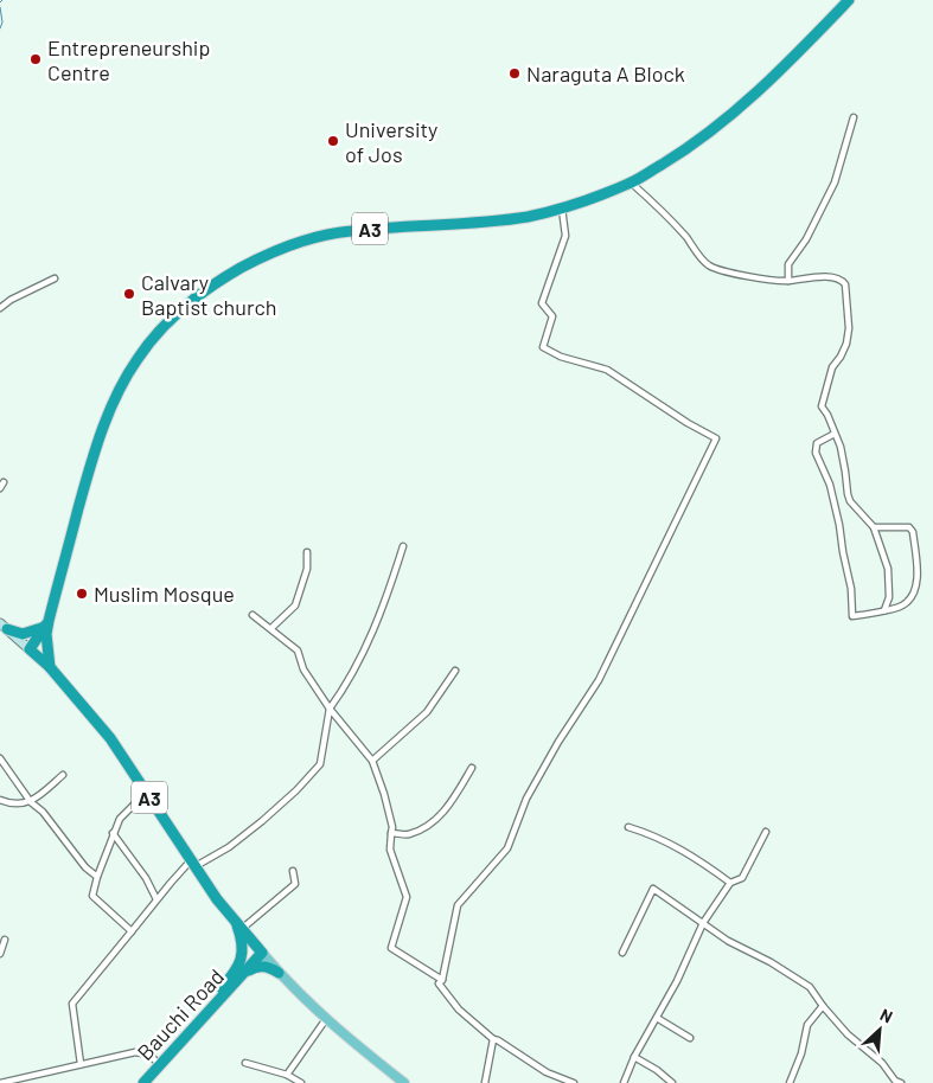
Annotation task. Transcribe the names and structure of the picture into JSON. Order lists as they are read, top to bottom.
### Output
{
  "streets": {
    "highway": ["A3", "Bauchi Road"]
  },
  "crossings": [
    ["A3", "Bauchi Road"]
  ],
  "places": [
    "Entrepreneurship Centre",
    "Naraguta A Block",
    "University of Jos",
    "Calvary Baptist church",
    "Muslim Mosque"
  ],
  "north": "top right"
}
